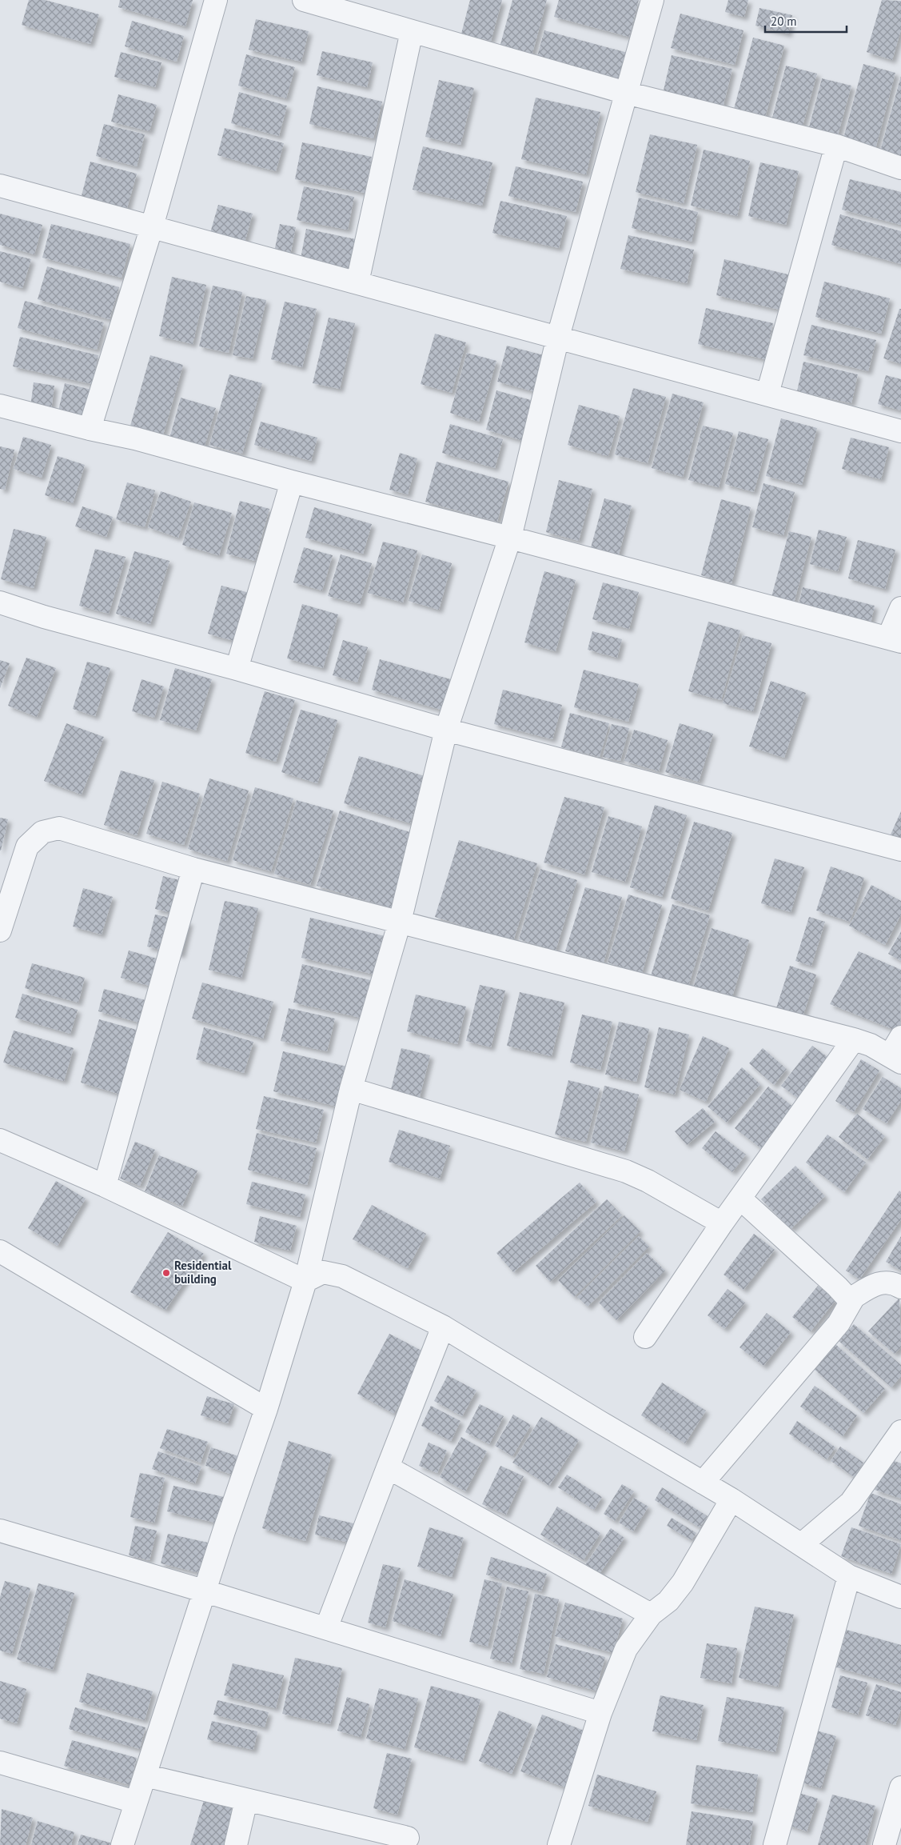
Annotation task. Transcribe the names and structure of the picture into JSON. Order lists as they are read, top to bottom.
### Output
{
  "places": ["Residential building"],
  "scale_bar": "20 m"
}
